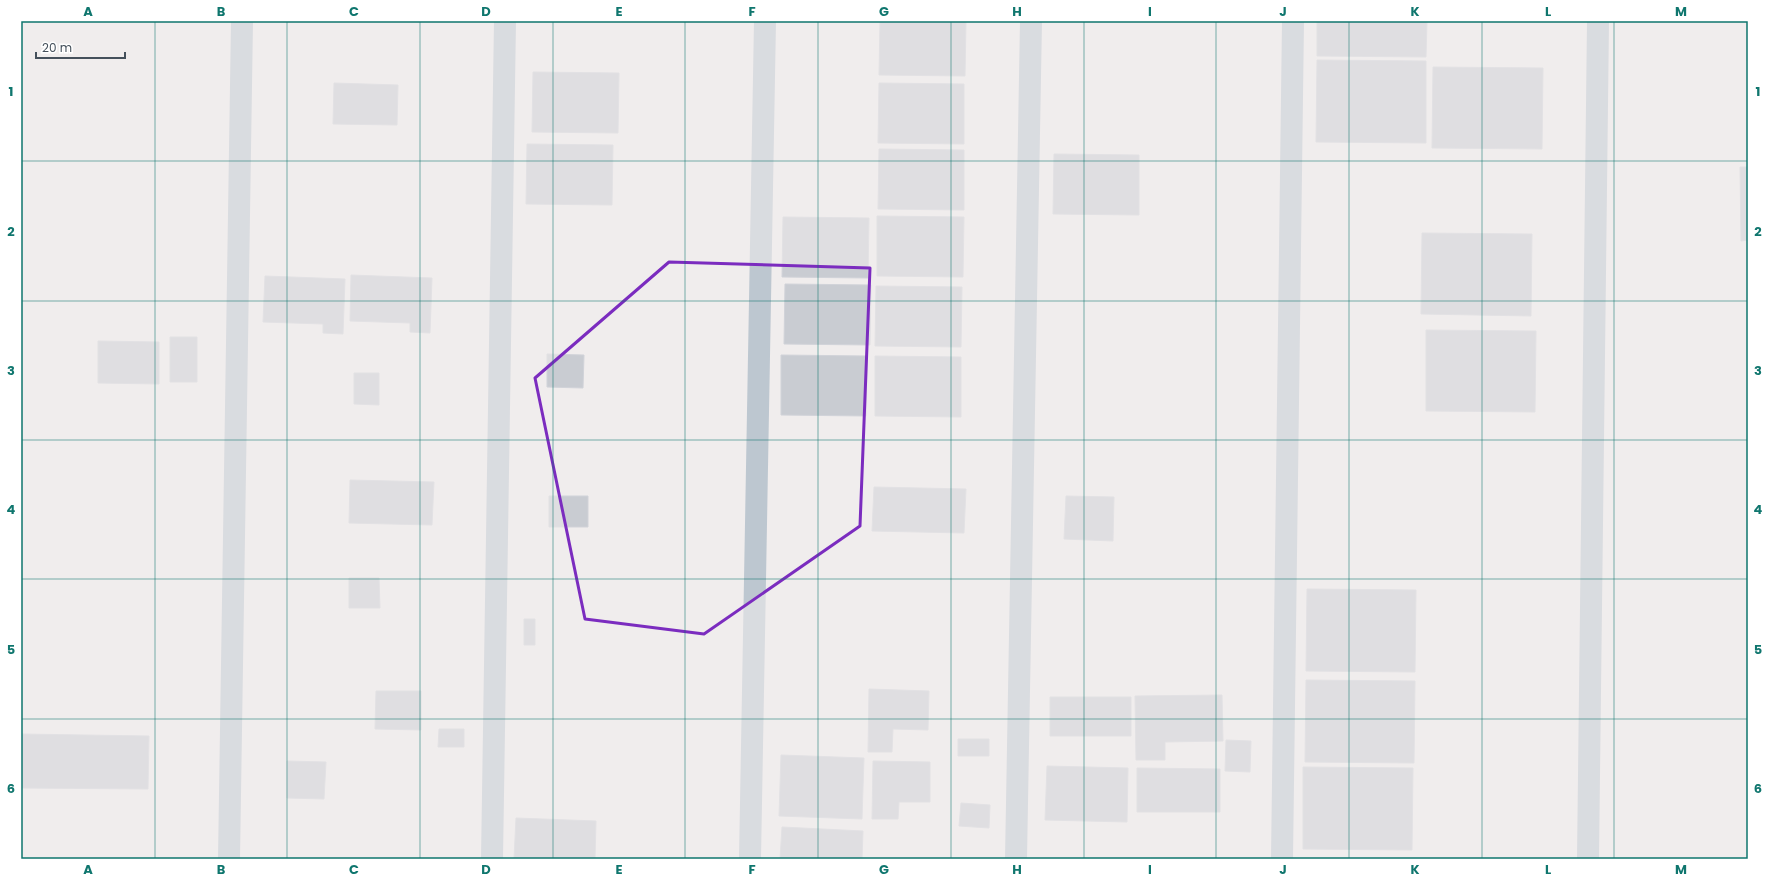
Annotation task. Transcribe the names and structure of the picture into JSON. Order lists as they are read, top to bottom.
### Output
{
  "scale_bar": "20 m",
  "grid": {
    "columns": [
      "A",
      "B",
      "C",
      "D",
      "E",
      "F",
      "G",
      "H",
      "I",
      "J",
      "K",
      "L",
      "M"
    ],
    "rows": [
      "1",
      "2",
      "3",
      "4",
      "5",
      "6"
    ]
  }
}
